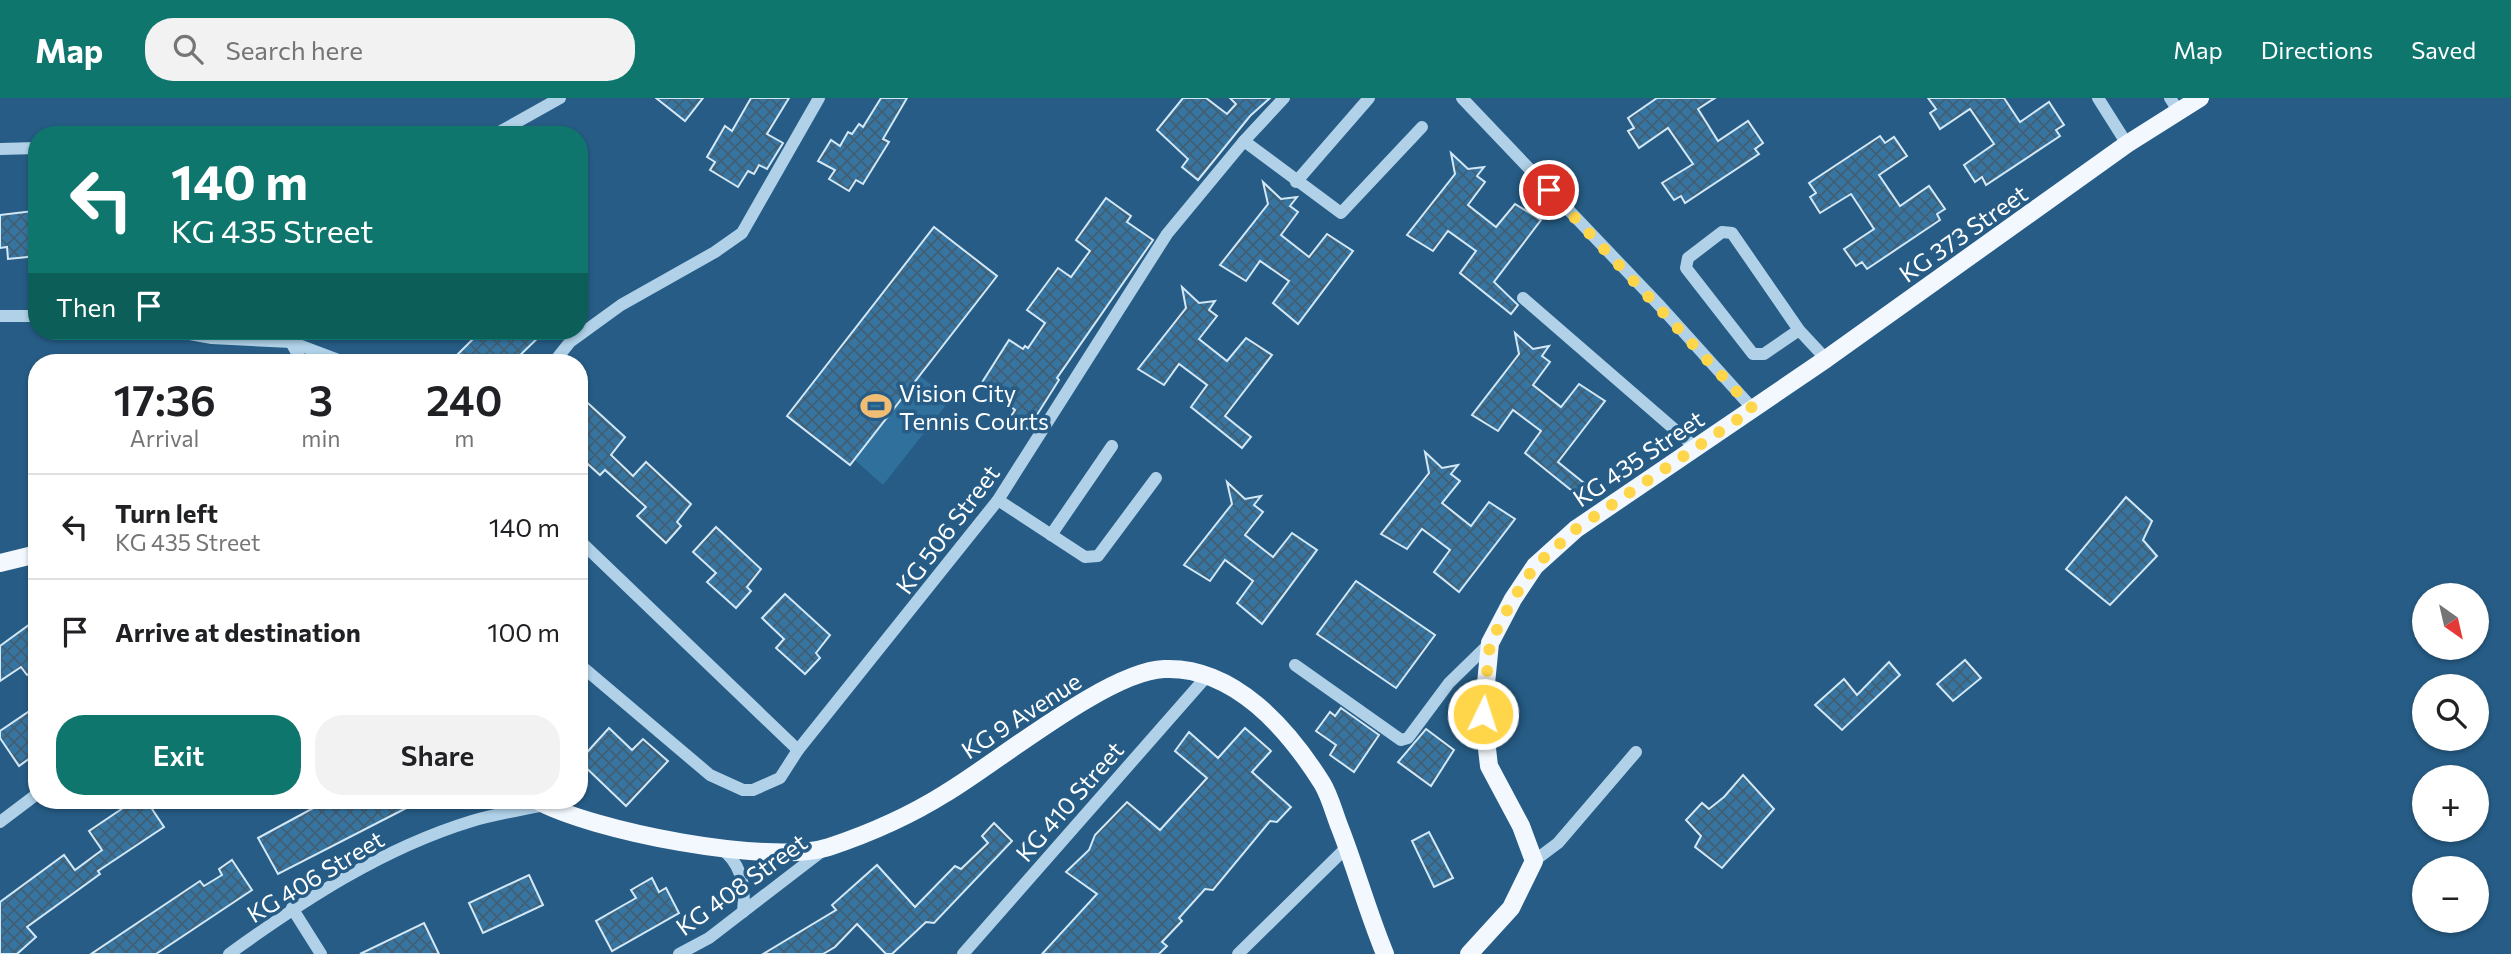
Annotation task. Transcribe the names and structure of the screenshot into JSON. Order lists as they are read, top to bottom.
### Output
{
  "streets": {
    "main road": ["KG 373 Street", "KG 435 Street", "KG 9 Avenue"],
    "street": [
      "KG 506 Street",
      "KG 410 Street",
      "KG 406 Street",
      "KG 408 Street"
    ]
  },
  "crossings": [
    ["KG 373 Street", "KG 435 Street"],
    ["KG 9 Avenue", "KG 410 Street"],
    ["KG 9 Avenue", "KG 408 Street"]
  ],
  "places": {
    "sports": ["Vision City Tennis Courts"]
  },
  "north": "bottom right",
  "page": {
    "header": "Map",
    "search": "Search here",
    "nav": ["Map", "Directions", "Saved"],
    "turn": ["140 m", "KG 435 Street"],
    "then": "Then",
    "eta": [
      "17:36",
      "Arrival",
      "3",
      "min",
      "240",
      "m"
    ],
    "list": [
      {
        "name": "Turn left",
        "note": "KG 435 Street",
        "value": "140 m"
      },
      {
        "name": "Arrive at destination",
        "value": "100 m"
      }
    ],
    "map_buttons": ["+", "−"],
    "buttons": ["Exit", "Share"]
  }
}
